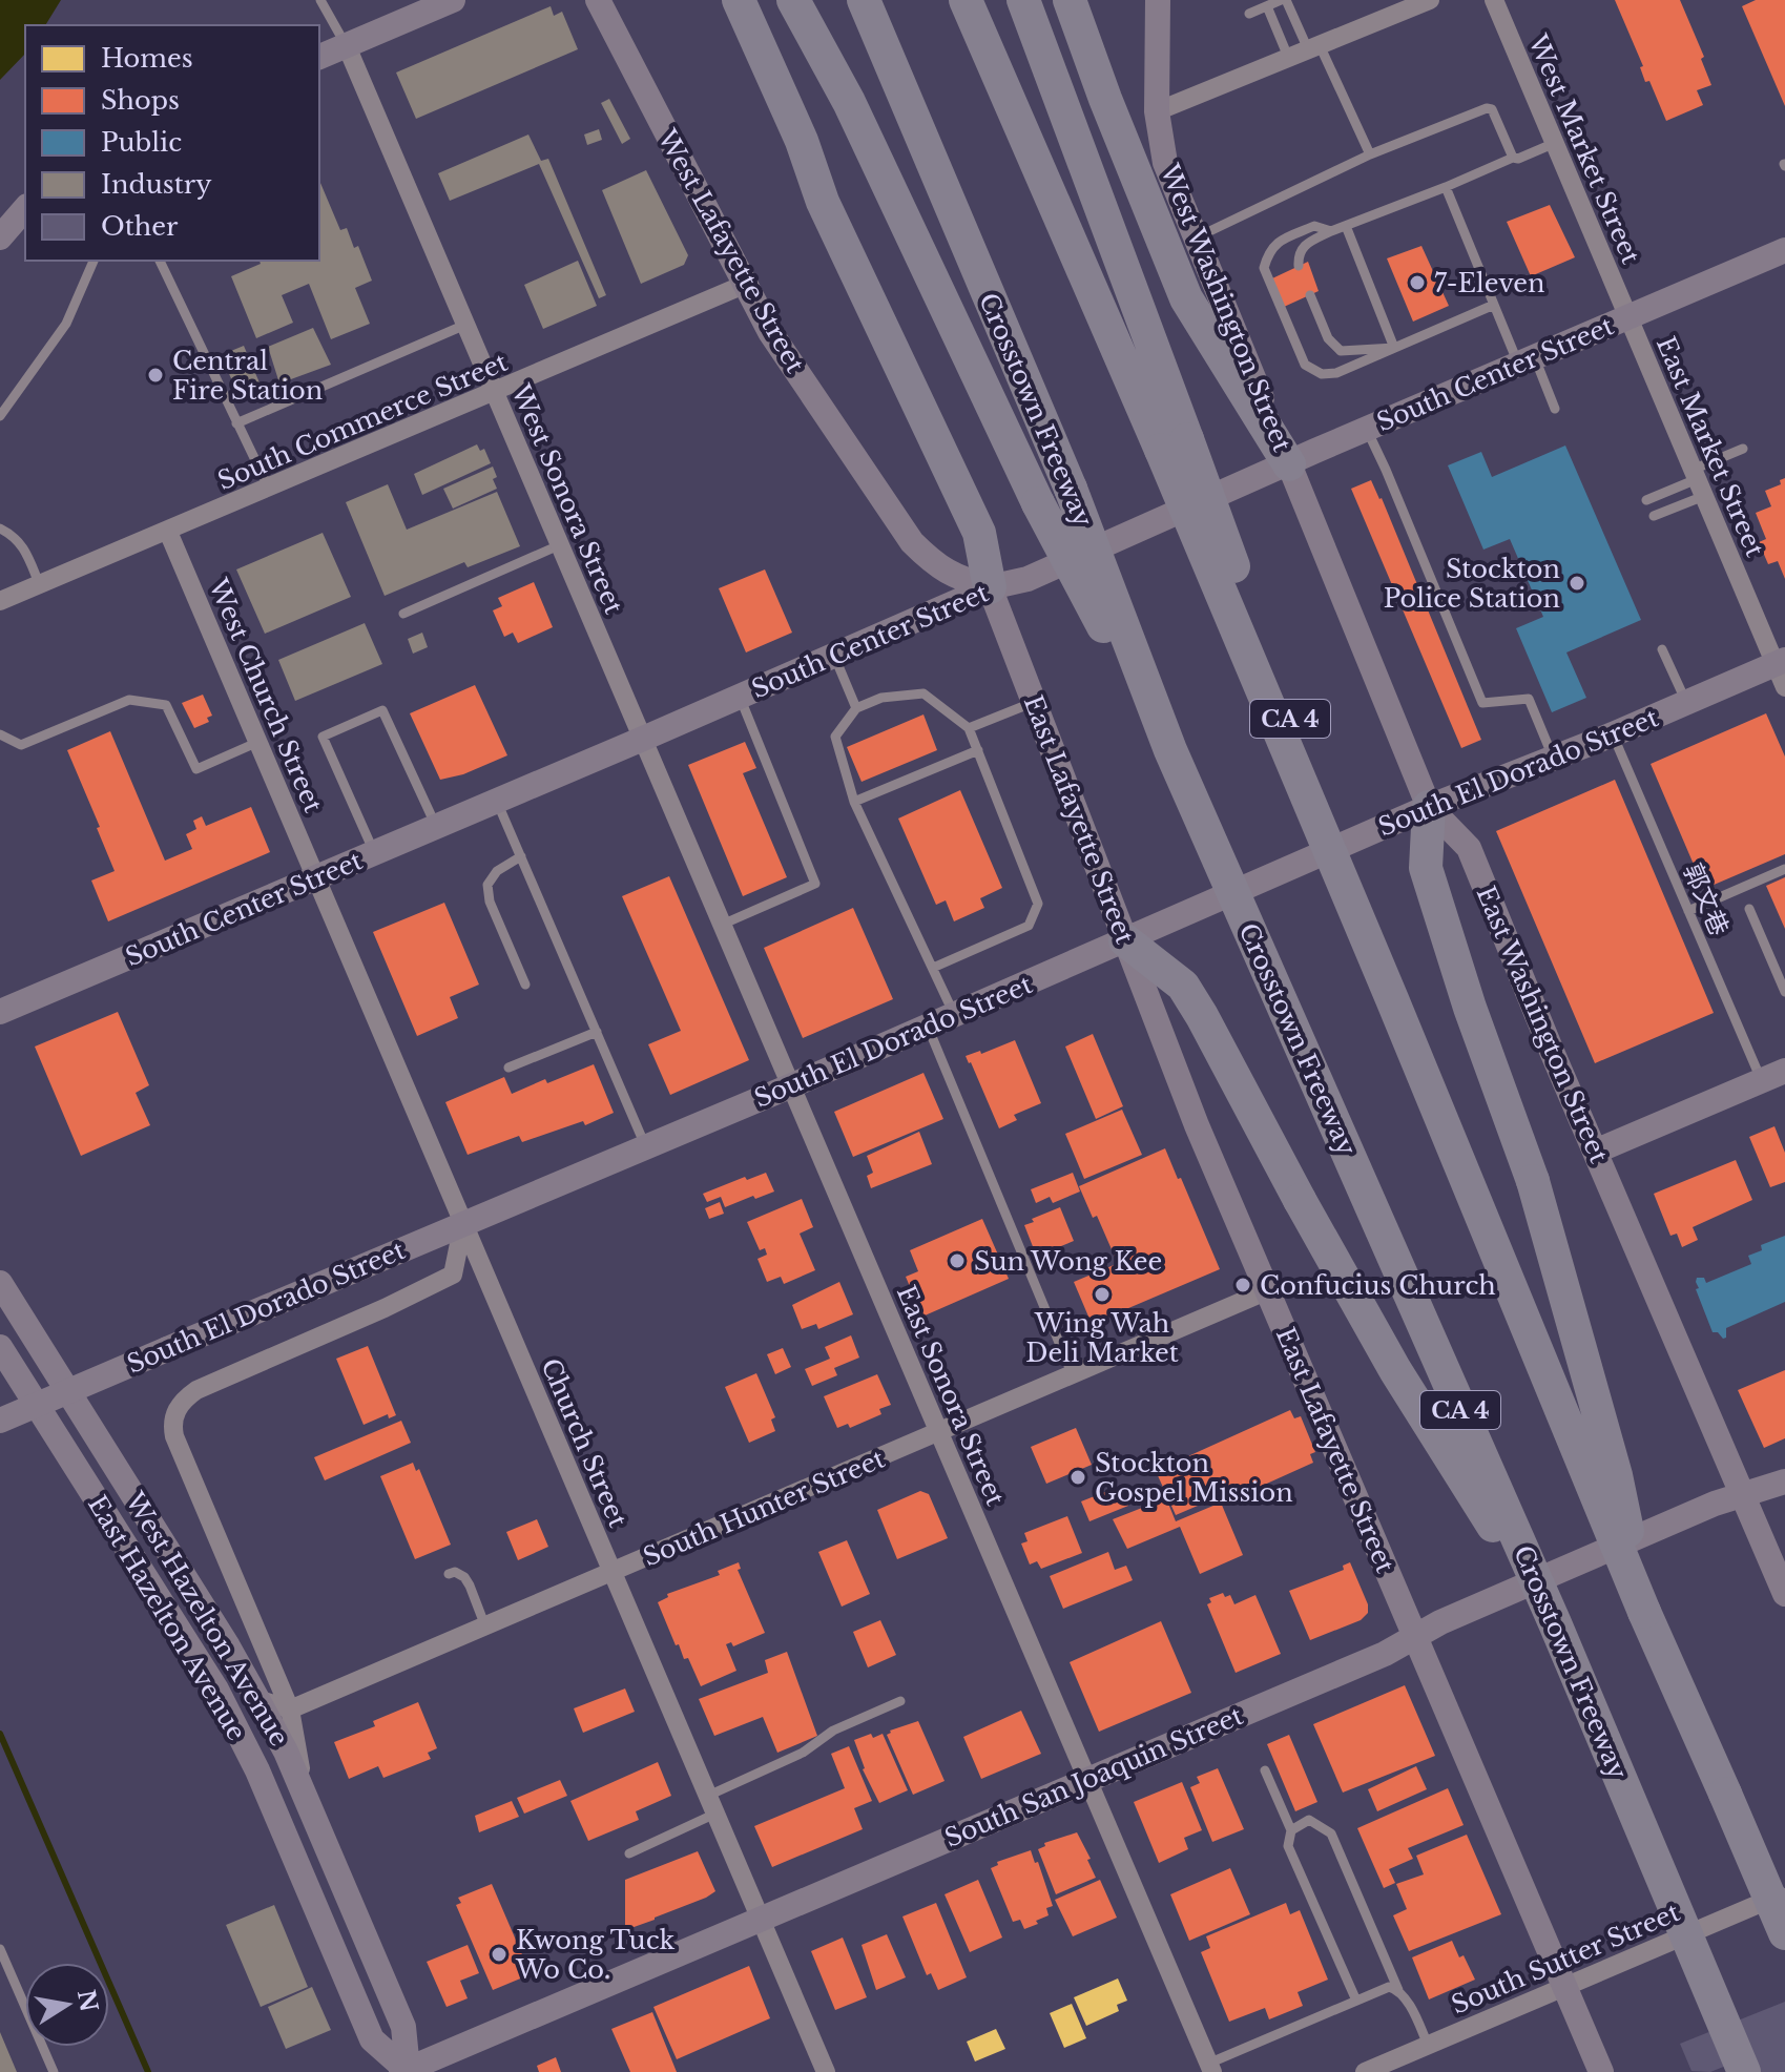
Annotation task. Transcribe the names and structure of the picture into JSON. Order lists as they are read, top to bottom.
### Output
{
  "streets": {
    "highway": ["Crosstown Freeway", "CA 4"],
    "main road": [
      "West Lafayette Street",
      "West Washington Street",
      "South Center Street",
      "South El Dorado Street",
      "East Lafayette Street",
      "East Washington Street",
      "East Hazelton Avenue",
      "West Hazelton Avenue",
      "South San Joaquin Street"
    ],
    "street": [
      "West Market Street",
      "South Commerce Street",
      "East Market Street",
      "West Sonora Street",
      "West Church Street",
      "East Sonora Street",
      "Church Street",
      "South Hunter Street",
      "South Sutter Street"
    ],
    "lane": ["郭文巷"]
  },
  "crossings": [
    ["West Market Street", "South Center Street"],
    ["West Market Street", "East Market Street"],
    ["West Lafayette Street", "South Center Street"],
    ["West Lafayette Street", "South Commerce Street"],
    ["West Lafayette Street", "East Lafayette Street"],
    ["West Washington Street", "South Center Street"],
    ["West Washington Street", "East Washington Street"],
    ["South Center Street", "East Market Street"],
    ["South Center Street", "West Sonora Street"],
    ["South Center Street", "West Church Street"],
    ["South Center Street", "East Lafayette Street"],
    ["South Center Street", "East Washington Street"],
    ["South Center Street", "East Sonora Street"],
    ["South Center Street", "Church Street"],
    ["Crosstown Freeway", "CA 4"],
    ["South Commerce Street", "West Sonora Street"],
    ["South Commerce Street", "West Church Street"],
    ["East Market Street", "South El Dorado Street"],
    ["West Sonora Street", "East Sonora Street"],
    ["West Church Street", "Church Street"],
    ["South El Dorado Street", "East Lafayette Street"],
    ["South El Dorado Street", "郭文巷"],
    ["South El Dorado Street", "East Washington Street"],
    ["South El Dorado Street", "East Sonora Street"],
    ["South El Dorado Street", "Church Street"],
    ["East Lafayette Street", "South Hunter Street"],
    ["East Lafayette Street", "South San Joaquin Street"],
    ["East Lafayette Street", "South Sutter Street"],
    ["East Washington Street", "South San Joaquin Street"],
    ["East Sonora Street", "South Hunter Street"],
    ["East Sonora Street", "South San Joaquin Street"],
    ["Church Street", "South Hunter Street"],
    ["Church Street", "South San Joaquin Street"],
    ["East Hazelton Avenue", "West Hazelton Avenue"],
    ["East Hazelton Avenue", "South San Joaquin Street"],
    ["West Hazelton Avenue", "South San Joaquin Street"]
  ],
  "places": [
    "7-Eleven",
    "Central Fire Station",
    "Stockton Police Station",
    "Sun Wong Kee",
    "Confucius Church",
    "Wing Wah Deli Market",
    "Stockton Gospel Mission",
    "Kwong Tuck Wo Co."
  ],
  "legend": [
    "Homes",
    "Shops",
    "Public",
    "Industry",
    "Other"
  ],
  "north": "right"
}
